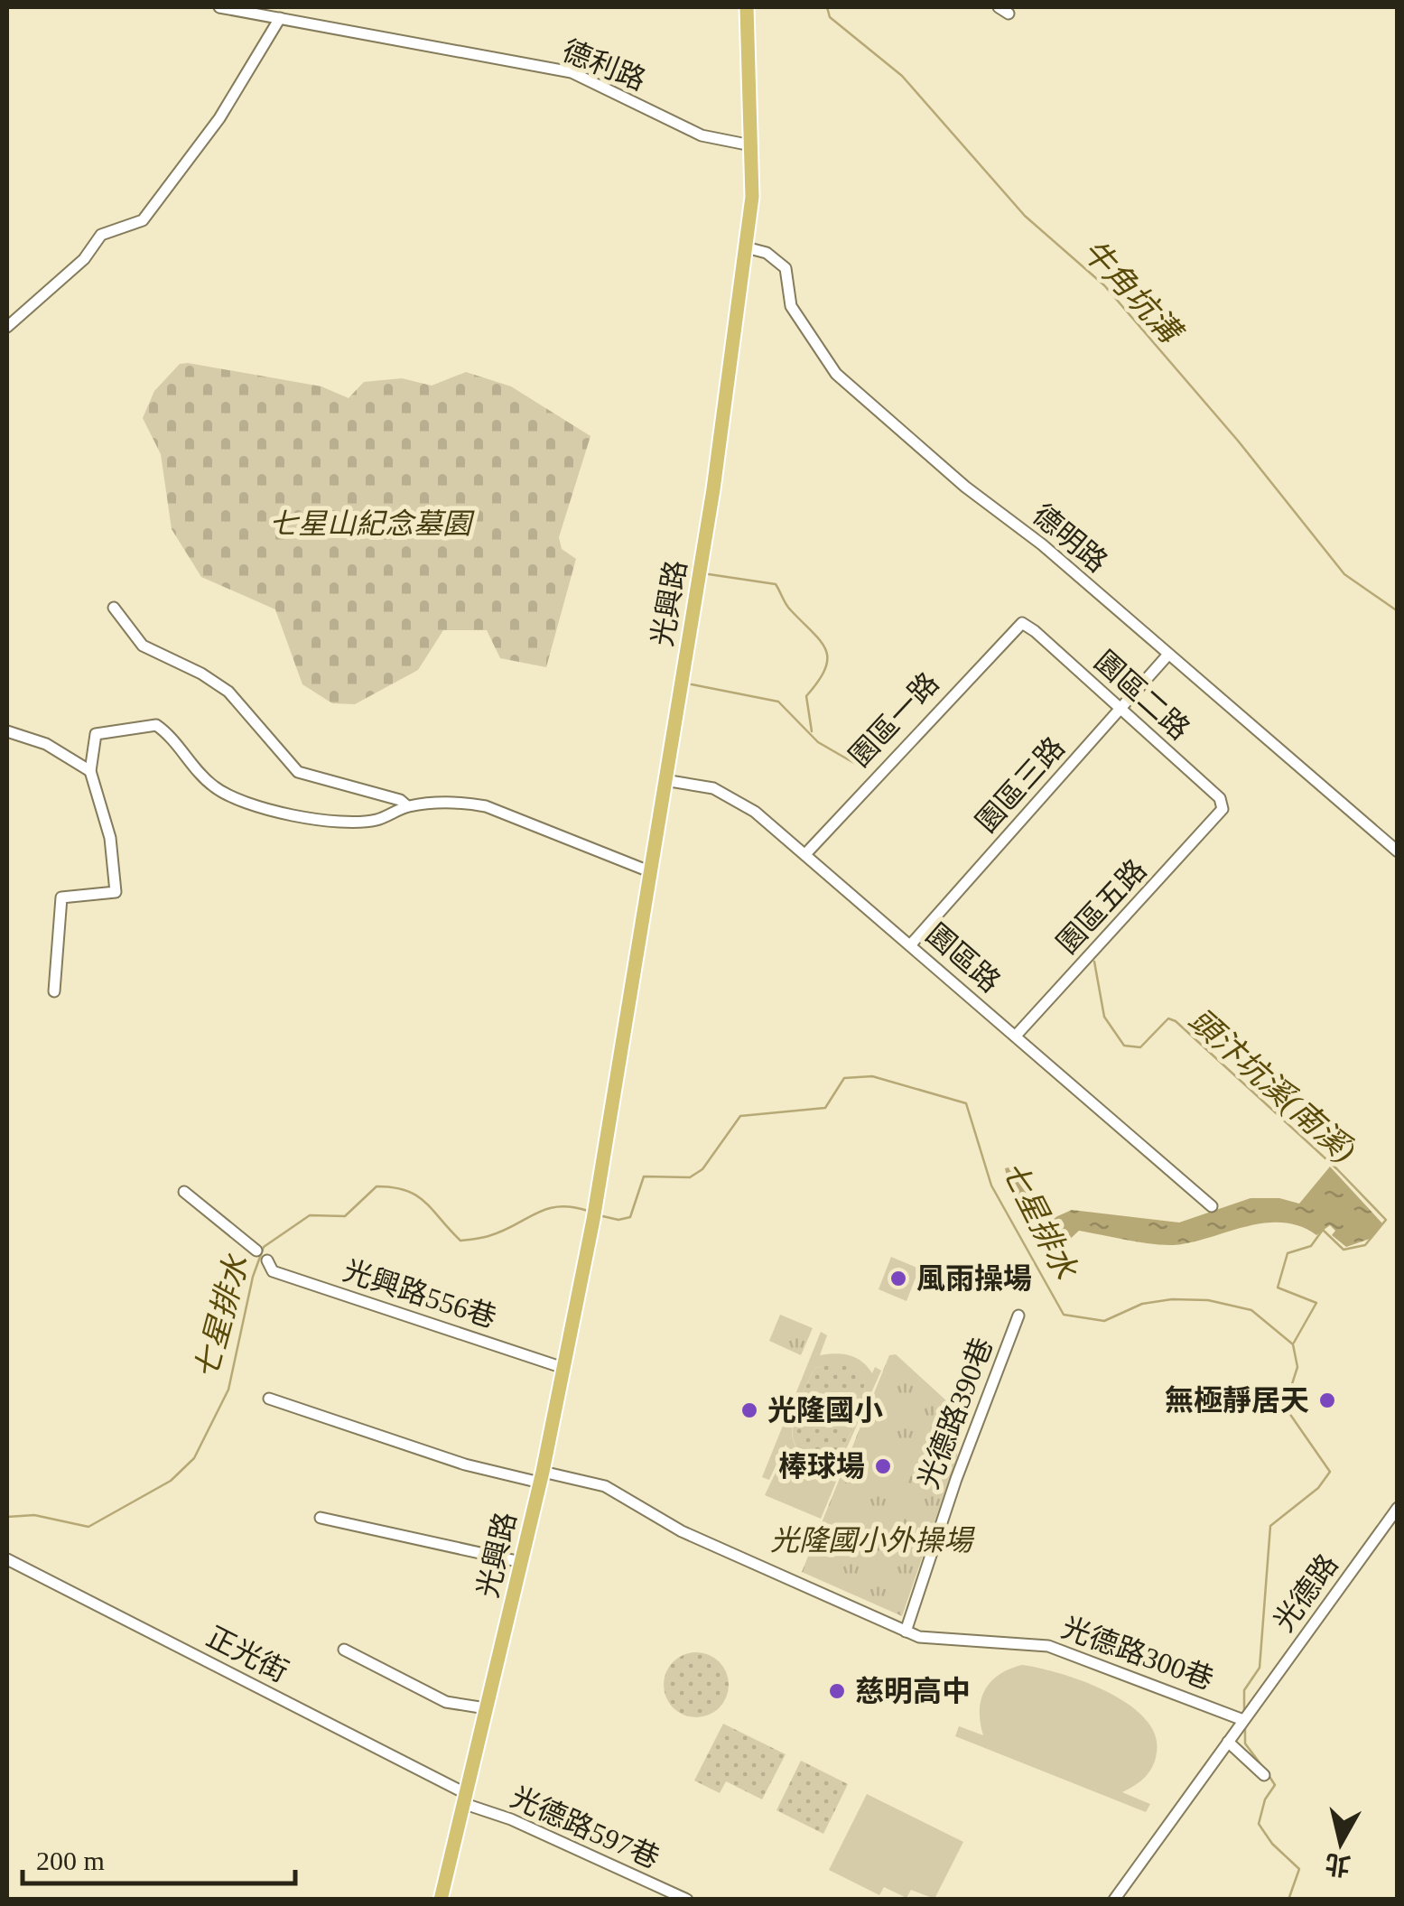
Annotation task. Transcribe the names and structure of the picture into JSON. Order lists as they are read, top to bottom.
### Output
{
  "streets": {
    "main road": ["光興路"],
    "street": [
      "德利路",
      "德明路",
      "園區二路",
      "園區一路",
      "園區三路",
      "園區五路",
      "園區路",
      "光興路556巷",
      "光德路390巷",
      "光德路",
      "光德路300巷",
      "正光街",
      "光德路597巷"
    ]
  },
  "crossings": [
    ["德利路", "光興路"],
    ["德明路", "光興路"],
    ["德明路", "園區三路"],
    ["光興路", "園區路"],
    ["光興路", "光興路556巷"],
    ["光興路", "光德路300巷"],
    ["光興路", "正光街"],
    ["光興路", "光德路597巷"],
    ["園區二路", "園區一路"],
    ["園區二路", "園區三路"],
    ["園區二路", "園區五路"],
    ["園區一路", "園區路"],
    ["園區三路", "園區路"],
    ["園區五路", "園區路"],
    ["光德路390巷", "光德路300巷"],
    ["光德路", "光德路300巷"],
    ["正光街", "光德路597巷"]
  ],
  "water": ["牛角坑溝", "頭汴坑溪(南溪)", "七星排水"],
  "parks": ["七星山紀念墓園", "光隆國小外操場"],
  "places": [
    "風雨操場",
    "無極靜居天",
    "光隆國小",
    "棒球場",
    "慈明高中"
  ],
  "scale_bar": "200 m",
  "north": "bottom"
}
